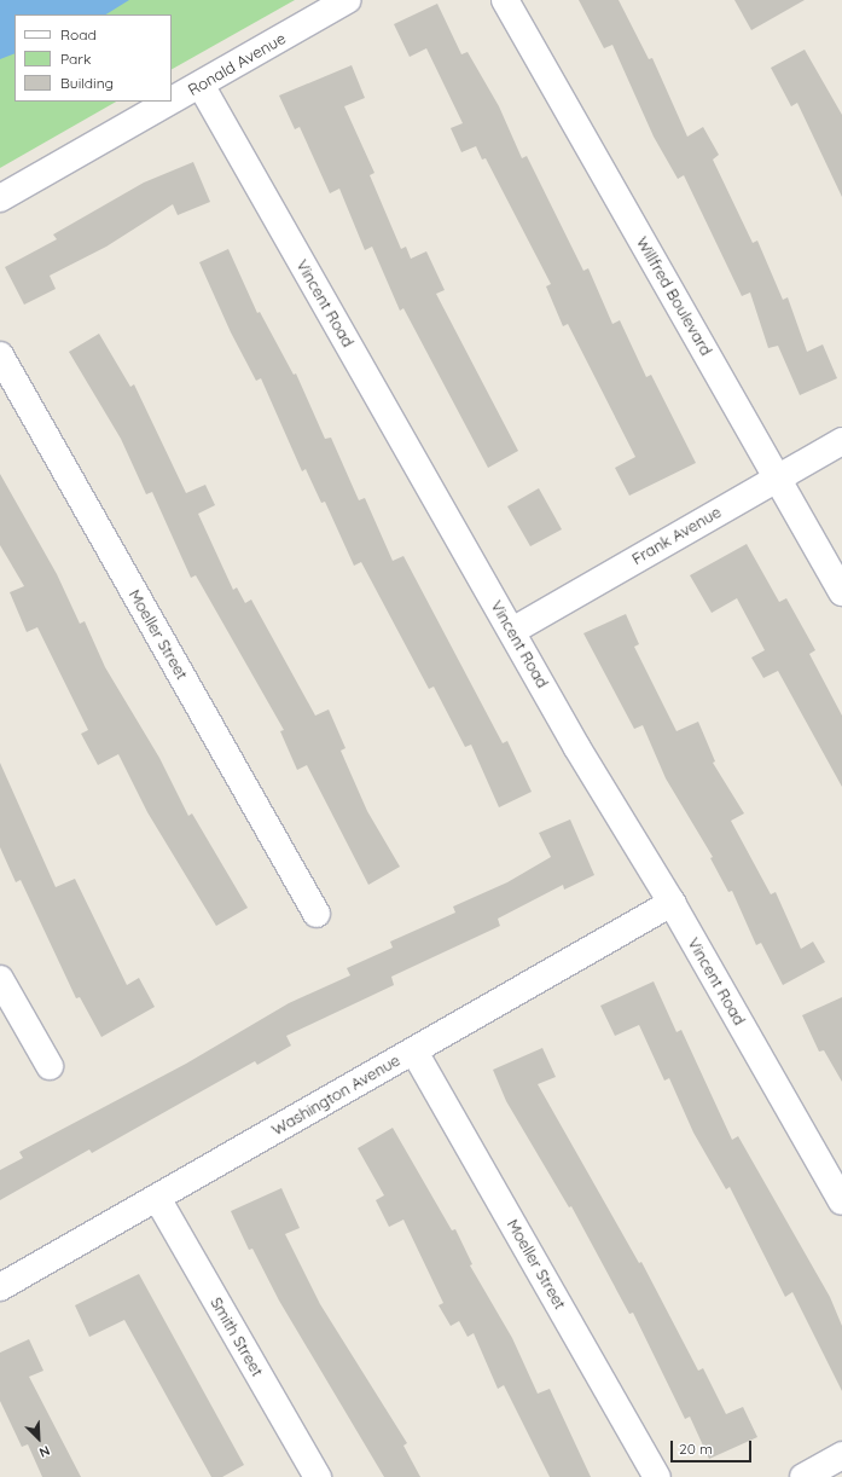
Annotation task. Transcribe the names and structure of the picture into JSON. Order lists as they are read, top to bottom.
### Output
{
  "streets": {
    "street": [
      "Ronald Avenue",
      "Willfred Boulevard",
      "Vincent Road",
      "Frank Avenue",
      "Moeller Street",
      "Washington Avenue",
      "Smith Street"
    ]
  },
  "crossings": [
    ["Ronald Avenue", "Vincent Road"],
    ["Willfred Boulevard", "Frank Avenue"],
    ["Vincent Road", "Frank Avenue"],
    ["Vincent Road", "Washington Avenue"],
    ["Moeller Street", "Washington Avenue"],
    ["Washington Avenue", "Smith Street"]
  ],
  "legend": ["Road", "Park", "Building"],
  "scale_bar": "20 m",
  "north": "bottom right"
}
